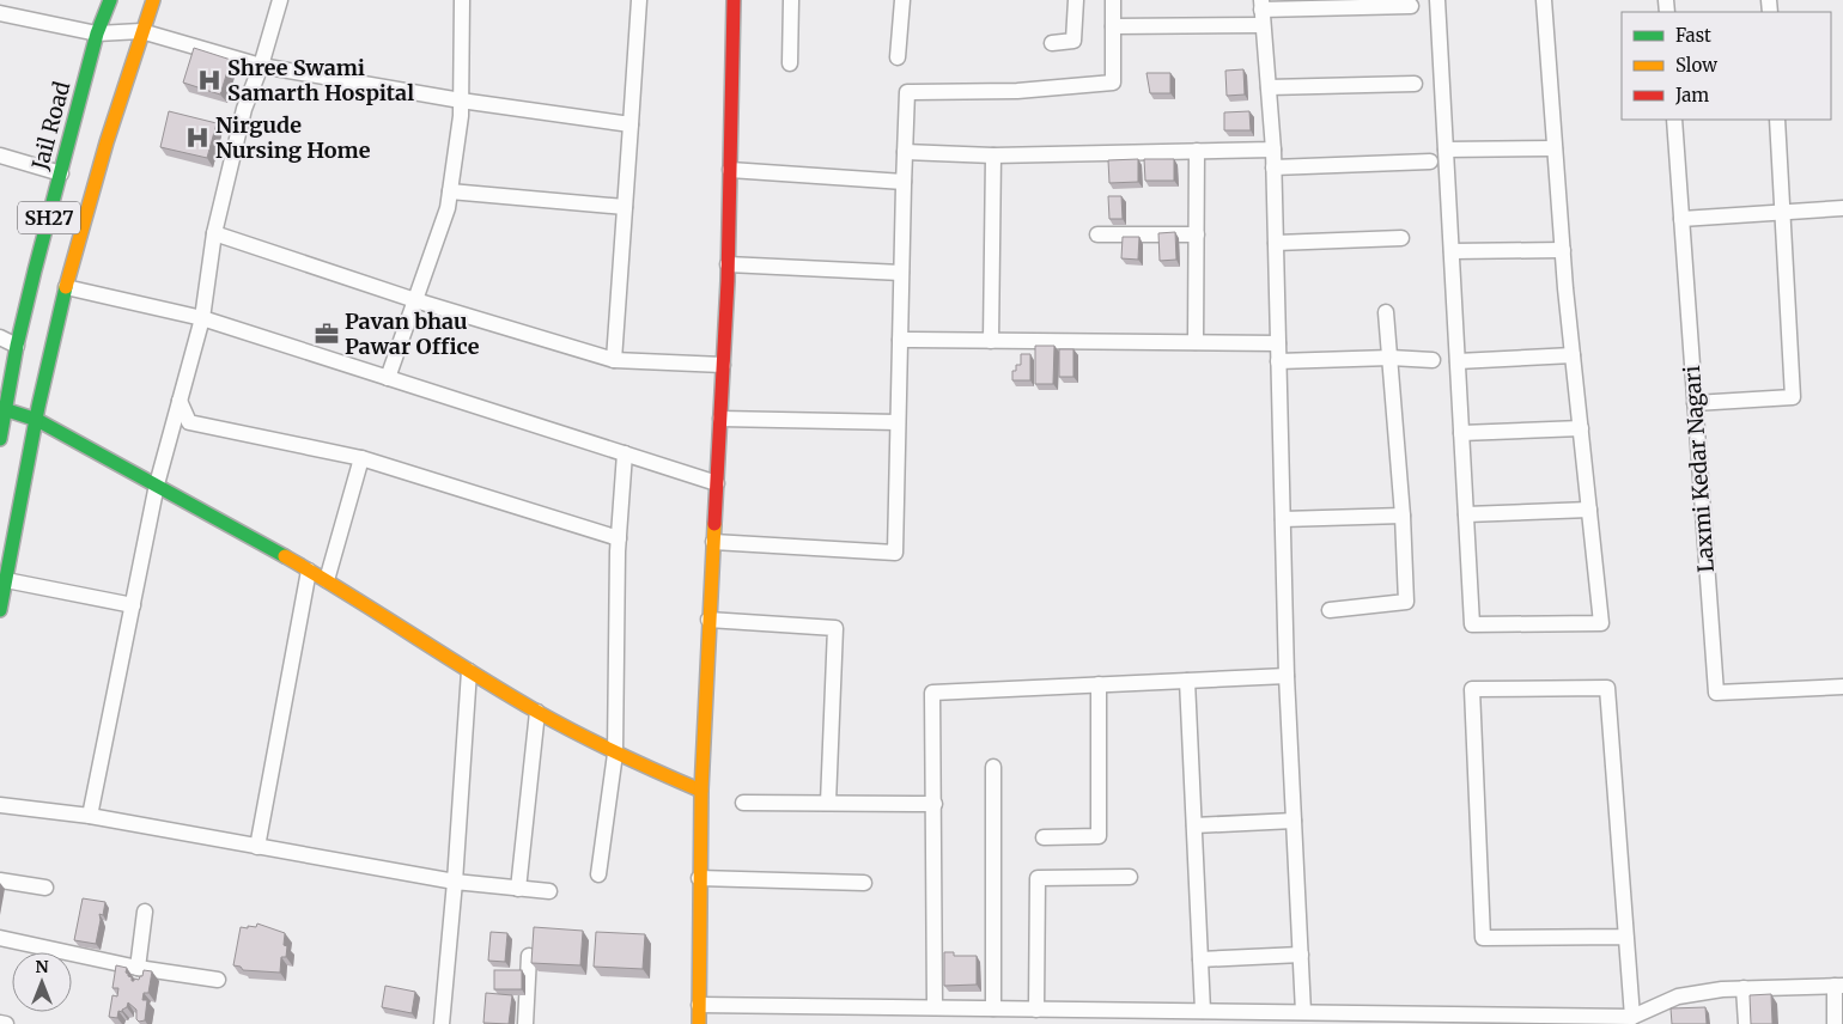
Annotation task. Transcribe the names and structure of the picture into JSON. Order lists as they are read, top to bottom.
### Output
{
  "streets": {
    "street": ["Jail Road", "SH27", "Laxmi Kedar Nagari"]
  },
  "places": {
    "hospital": ["Shree Swami Samarth Hospital", "Nirgude Nursing Home"],
    "office": ["Pavan bhau Pawar Office"]
  },
  "legend": ["Fast", "Slow", "Jam"],
  "north": "top"
}
